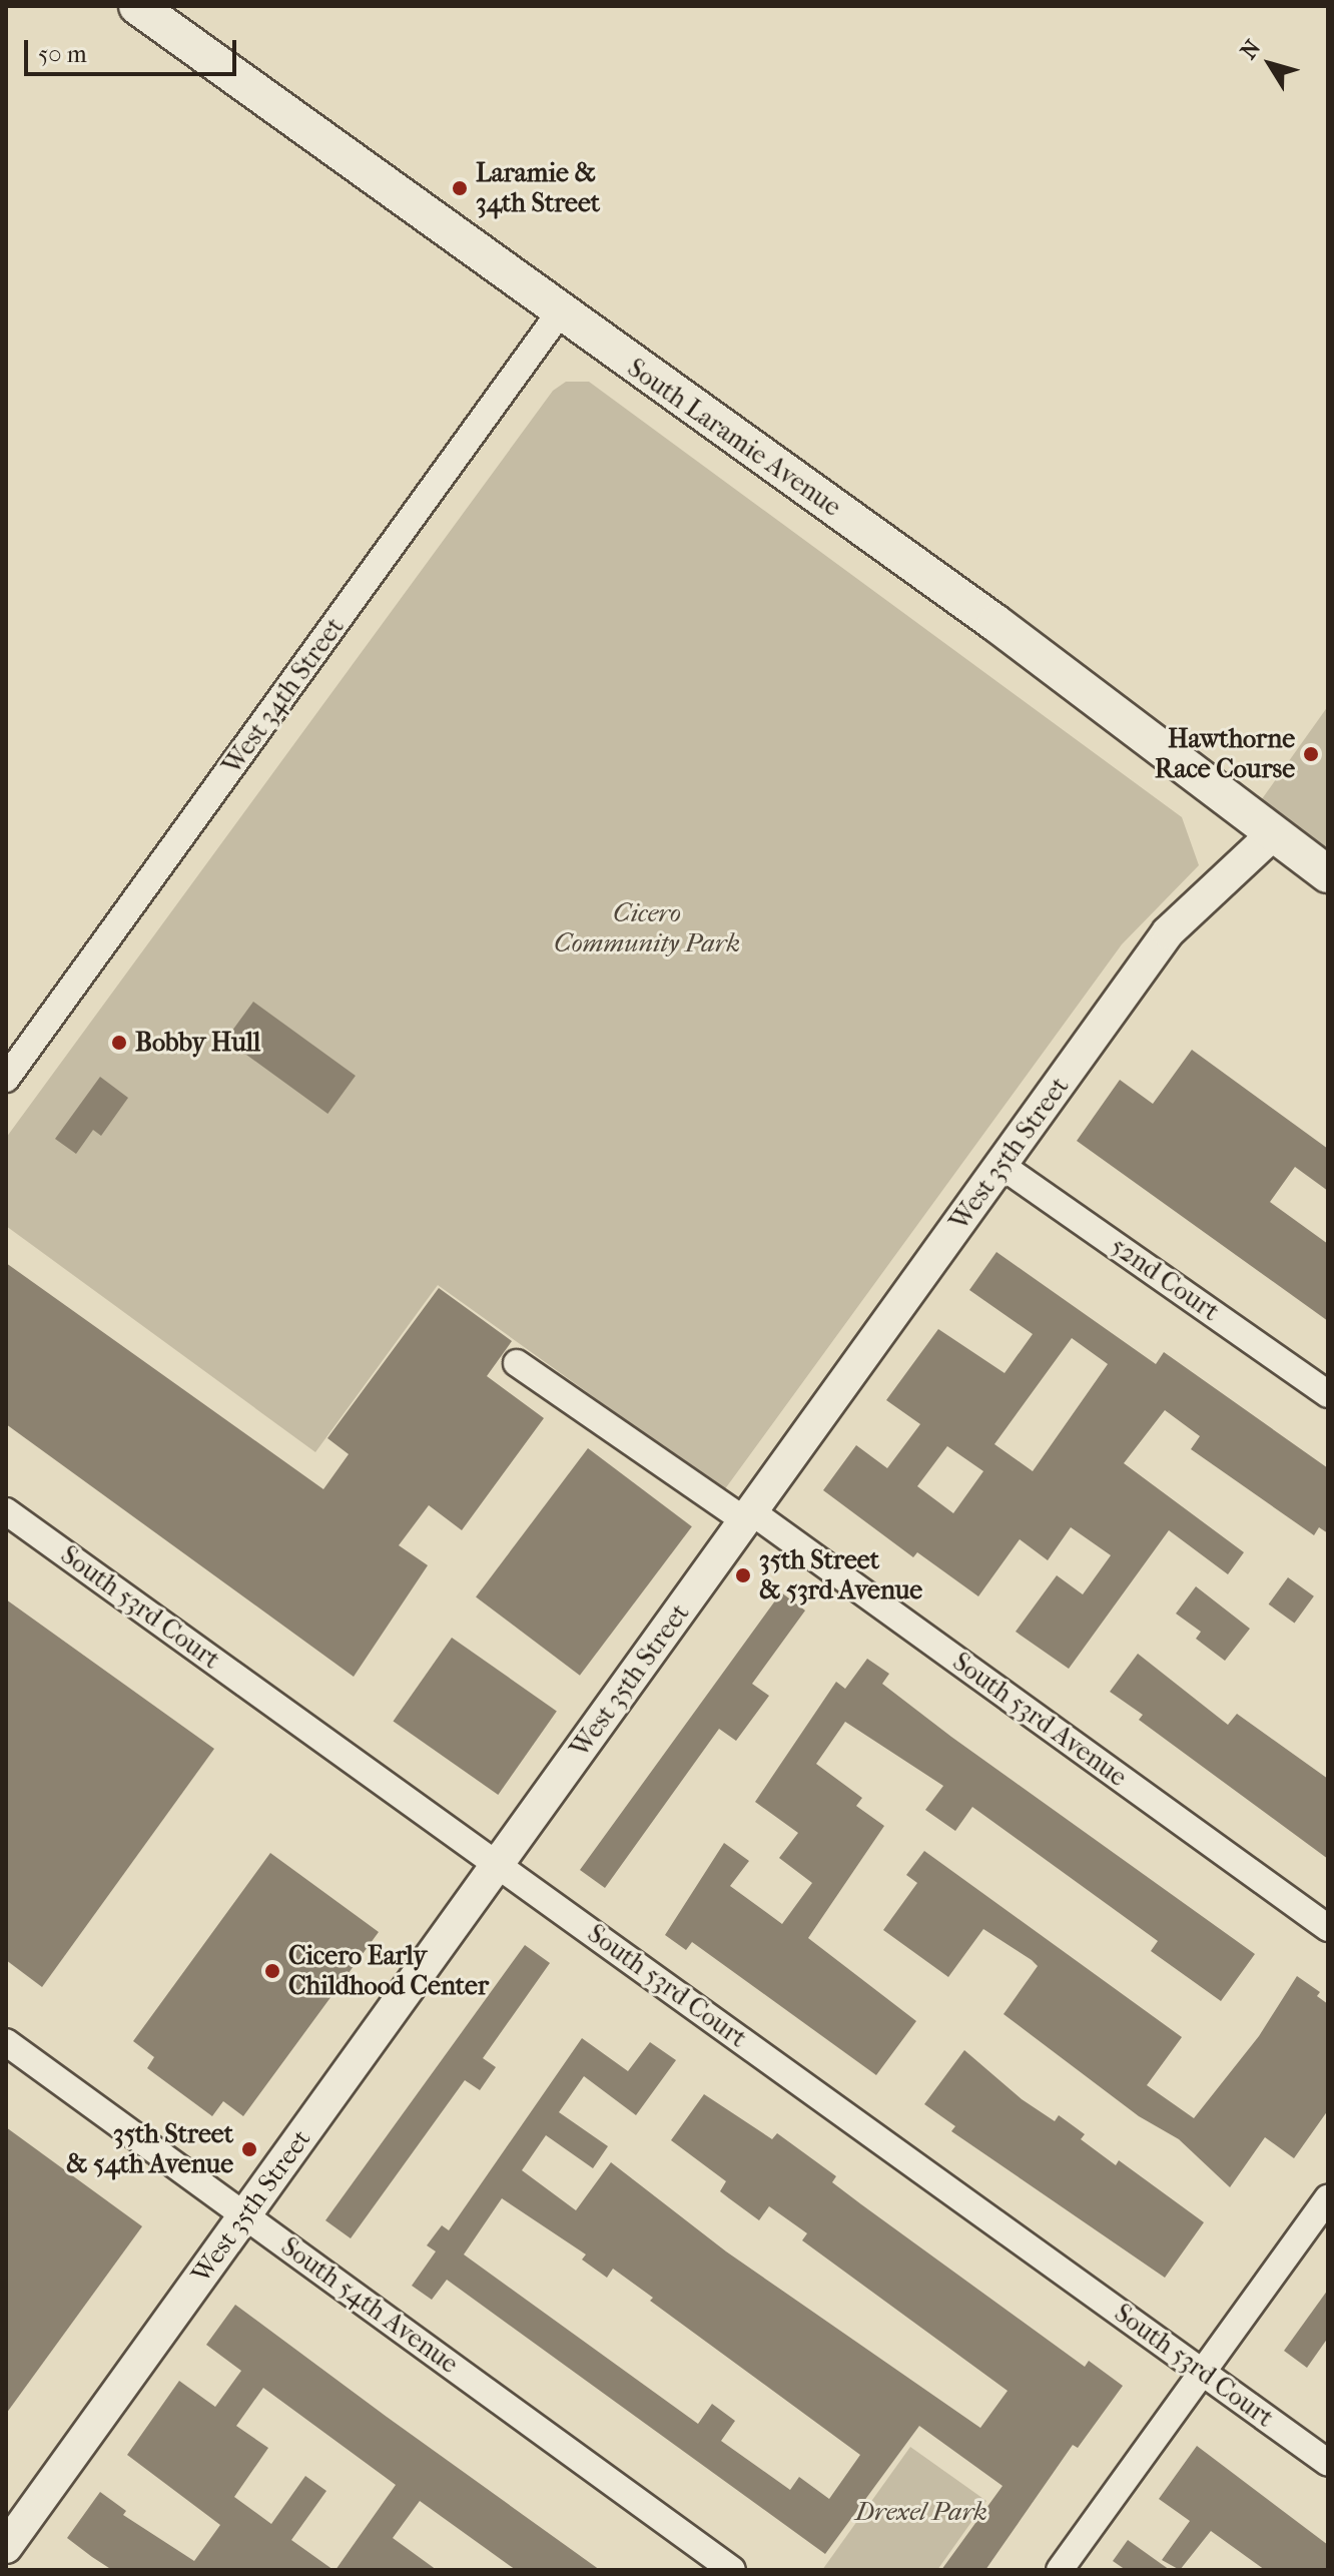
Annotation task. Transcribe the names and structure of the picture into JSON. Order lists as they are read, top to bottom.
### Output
{
  "streets": {
    "main road": ["South Laramie Avenue"],
    "street": [
      "West 34th Street",
      "West 35th Street",
      "52nd Court",
      "South 53rd Court",
      "South 53rd Avenue",
      "South 54th Avenue"
    ]
  },
  "crossings": [
    ["South Laramie Avenue", "West 34th Street"],
    ["South Laramie Avenue", "West 35th Street"],
    ["West 35th Street", "52nd Court"],
    ["West 35th Street", "South 53rd Court"],
    ["West 35th Street", "South 53rd Avenue"],
    ["West 35th Street", "South 54th Avenue"]
  ],
  "parks": ["Cicero Community Park", "Drexel Park"],
  "places": [
    "Laramie & 34th Street",
    "Hawthorne Race Course",
    "Bobby Hull",
    "35th Street & 53rd Avenue",
    "Cicero Early Childhood Center",
    "35th Street & 54th Avenue"
  ],
  "scale_bar": "50 m",
  "north": "top left"
}
